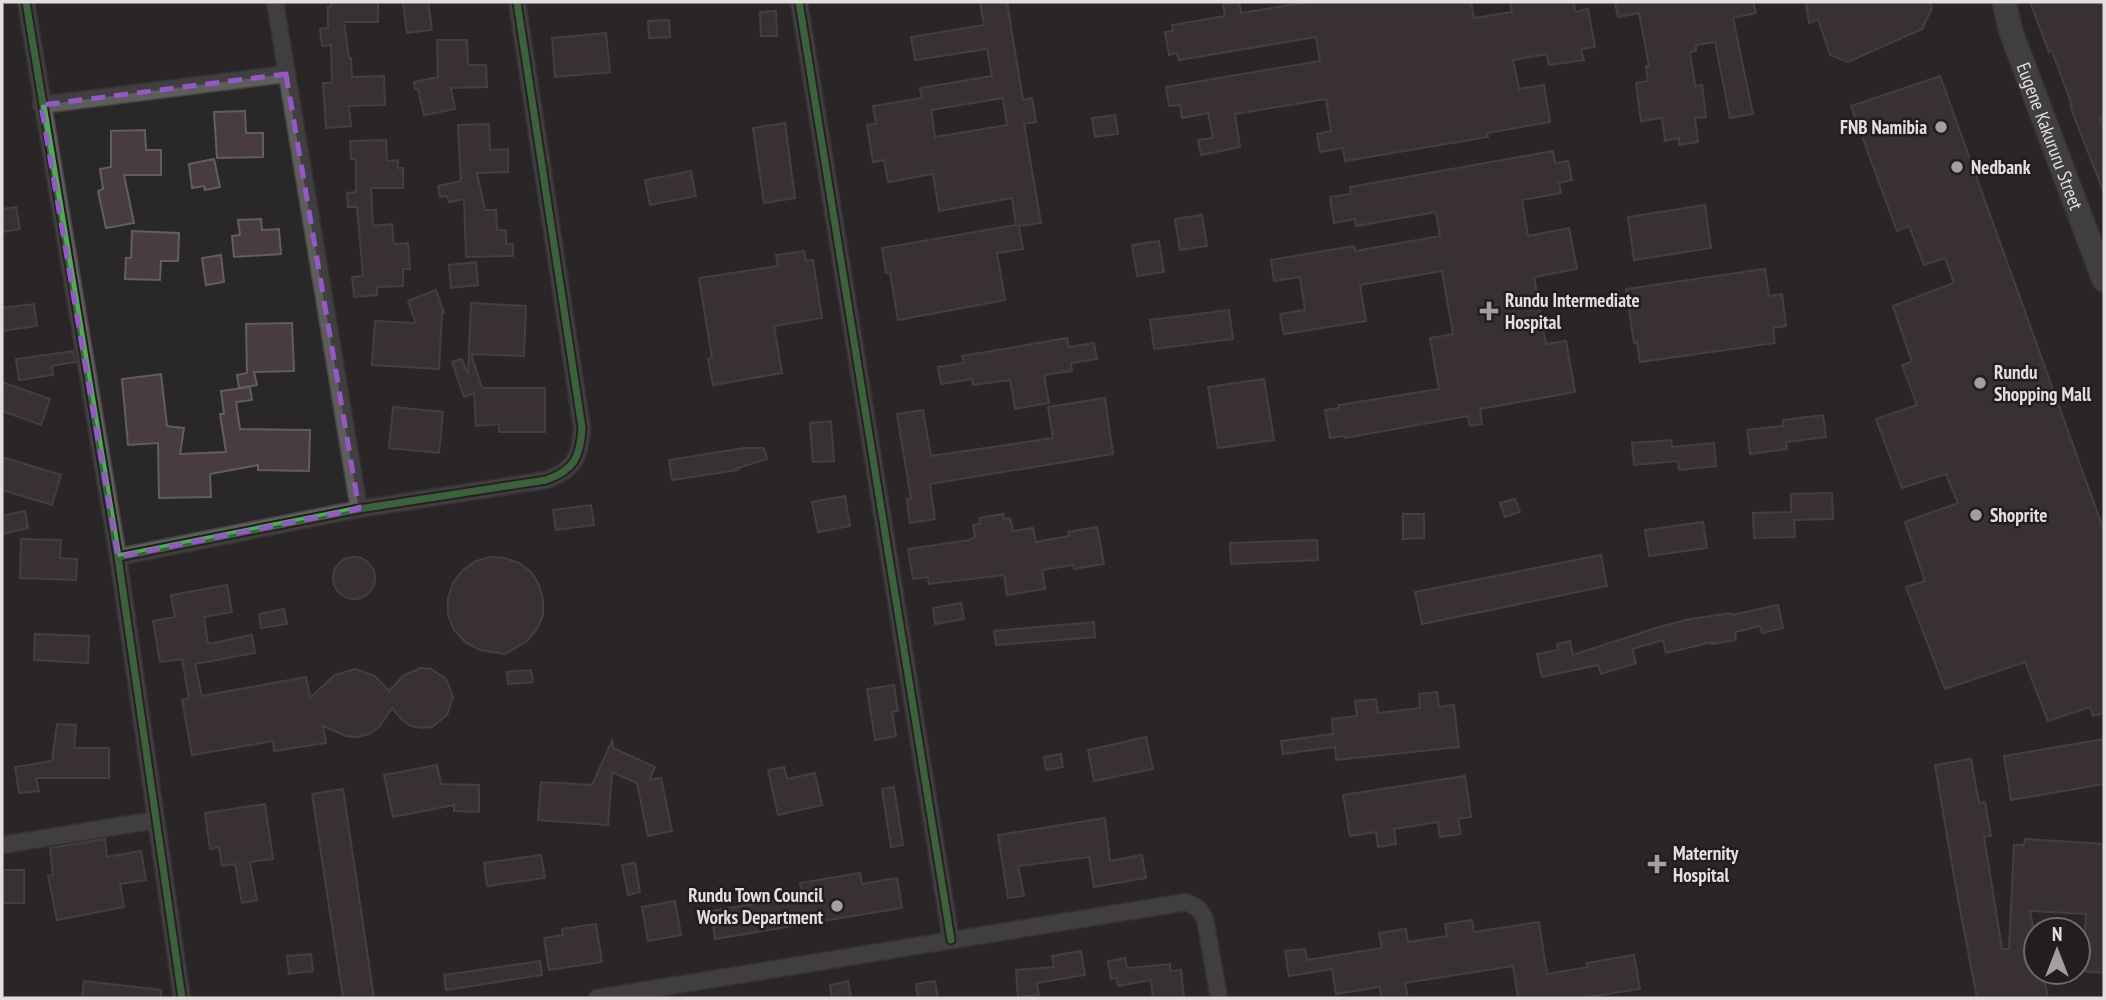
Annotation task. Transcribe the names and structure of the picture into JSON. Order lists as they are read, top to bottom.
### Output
{
  "streets": {
    "main road": ["Eugene Kakururu Street"]
  },
  "places": {
    "other": [
      "FNB Namibia",
      "Nedbank",
      "Rundu Shopping Mall",
      "Shoprite",
      "Rundu Town Council Works Department"
    ],
    "health": ["Rundu Intermediate Hospital", "Maternity Hospital"]
  },
  "north": "top"
}
